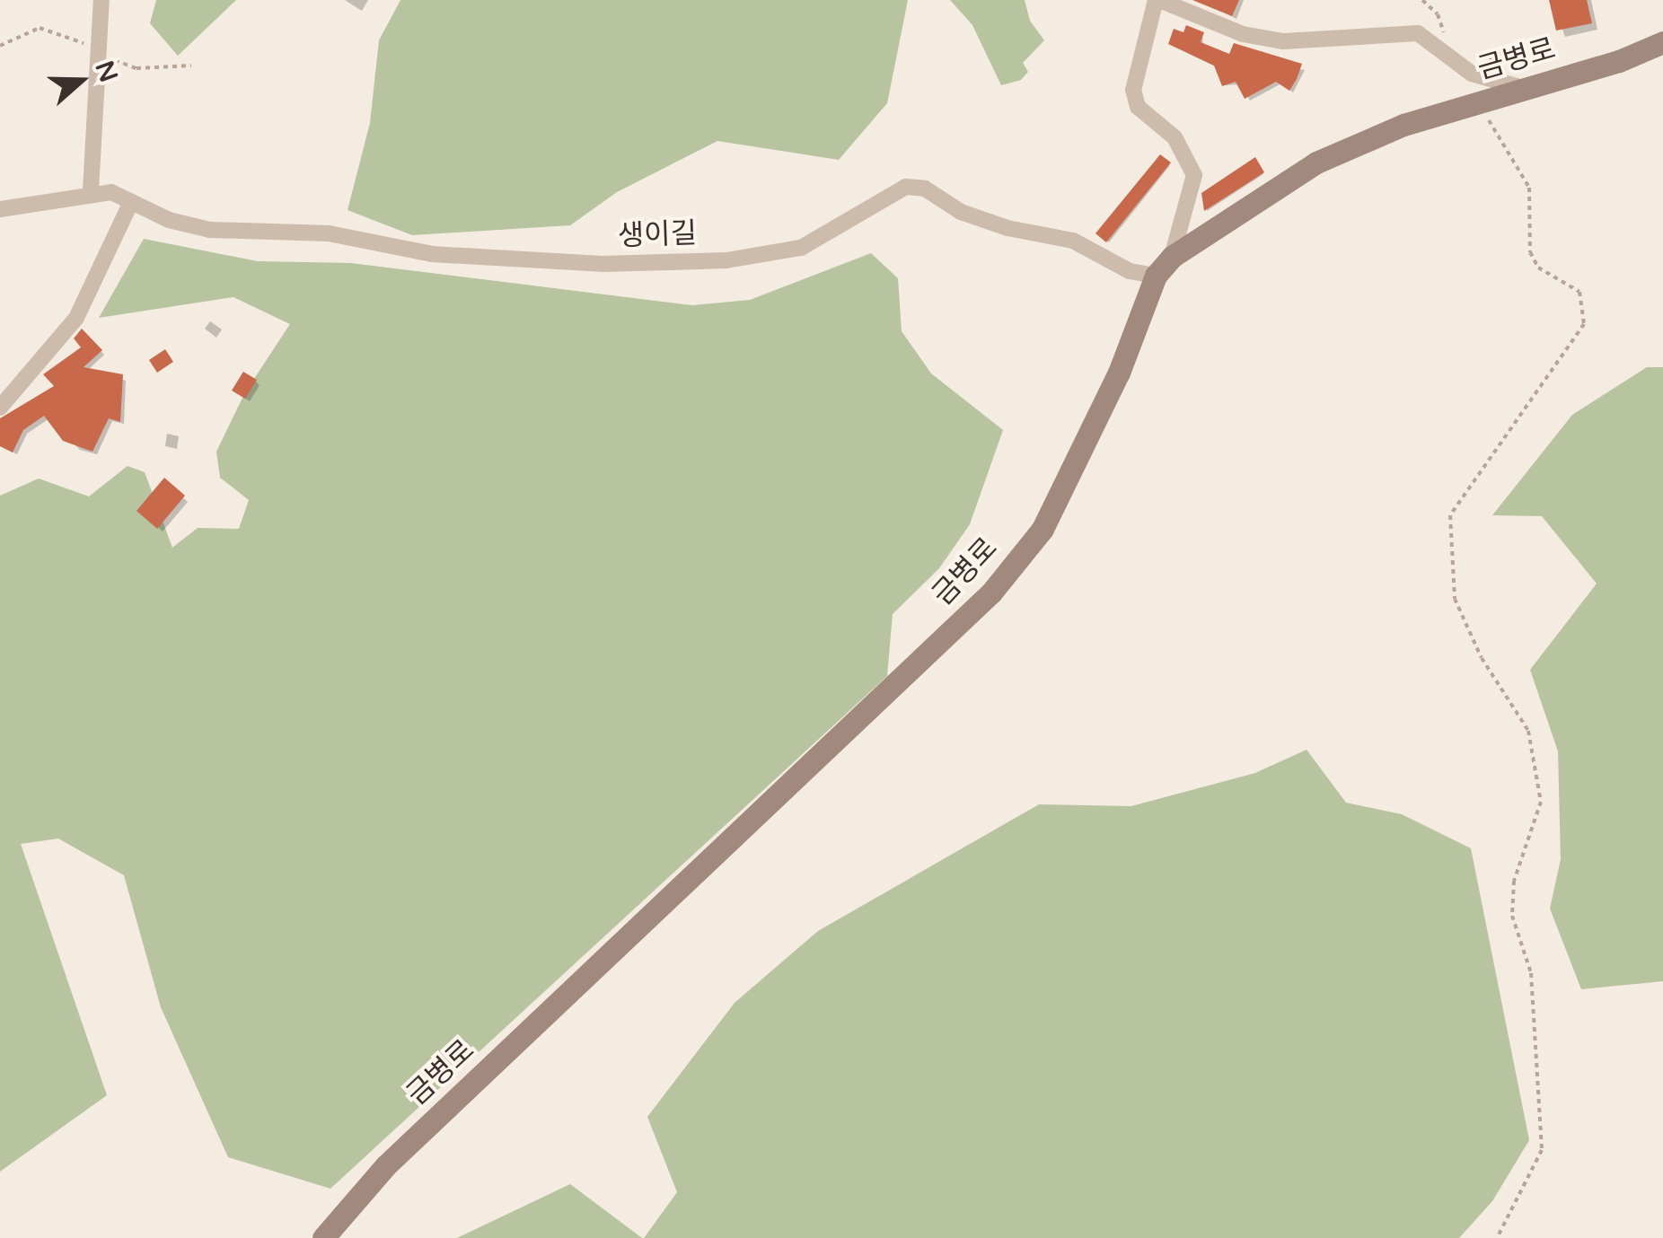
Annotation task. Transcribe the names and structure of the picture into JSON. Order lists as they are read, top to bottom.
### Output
{
  "streets": {
    "street": ["금병로", "생이길"]
  },
  "crossings": [
    ["금병로", "생이길"]
  ],
  "north": "right"
}
